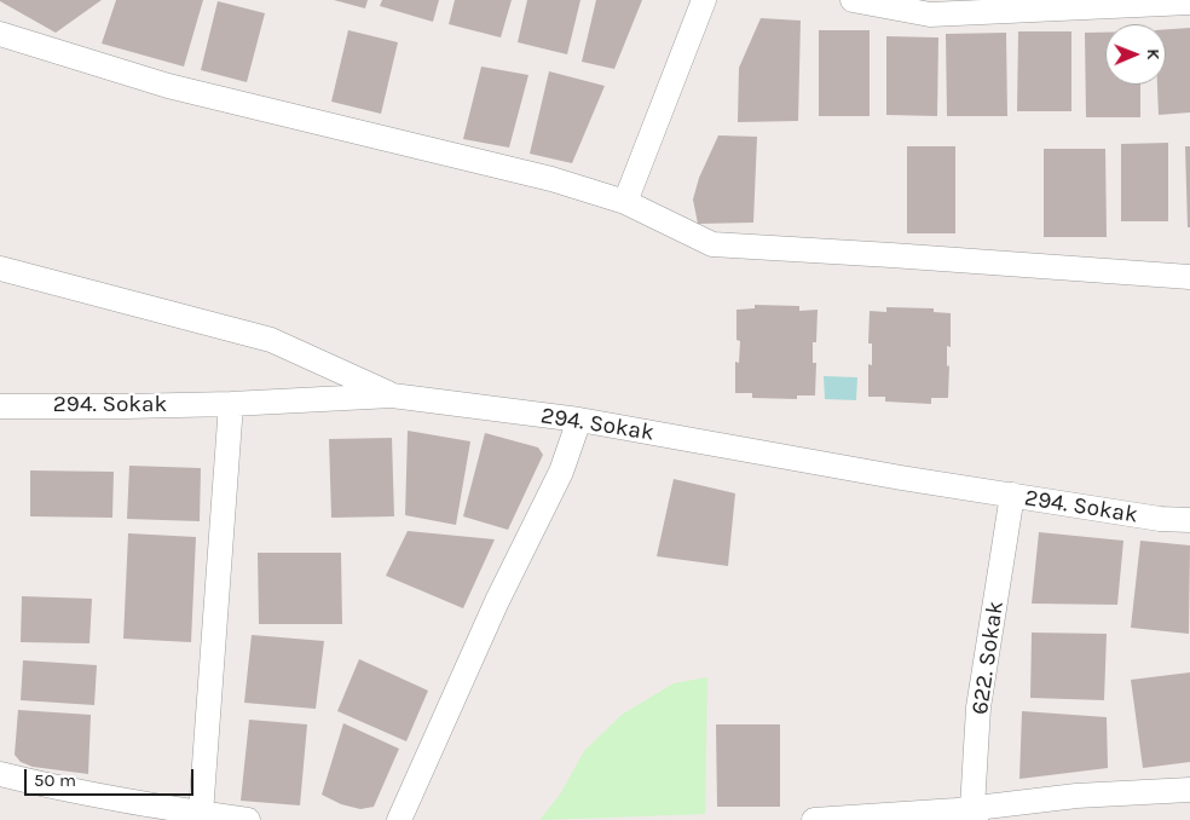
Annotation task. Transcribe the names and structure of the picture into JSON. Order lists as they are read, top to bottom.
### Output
{
  "streets": {
    "street": ["294. Sokak", "622. Sokak"]
  },
  "crossings": [
    ["294. Sokak", "622. Sokak"]
  ],
  "scale_bar": "50 m",
  "north": "right"
}
